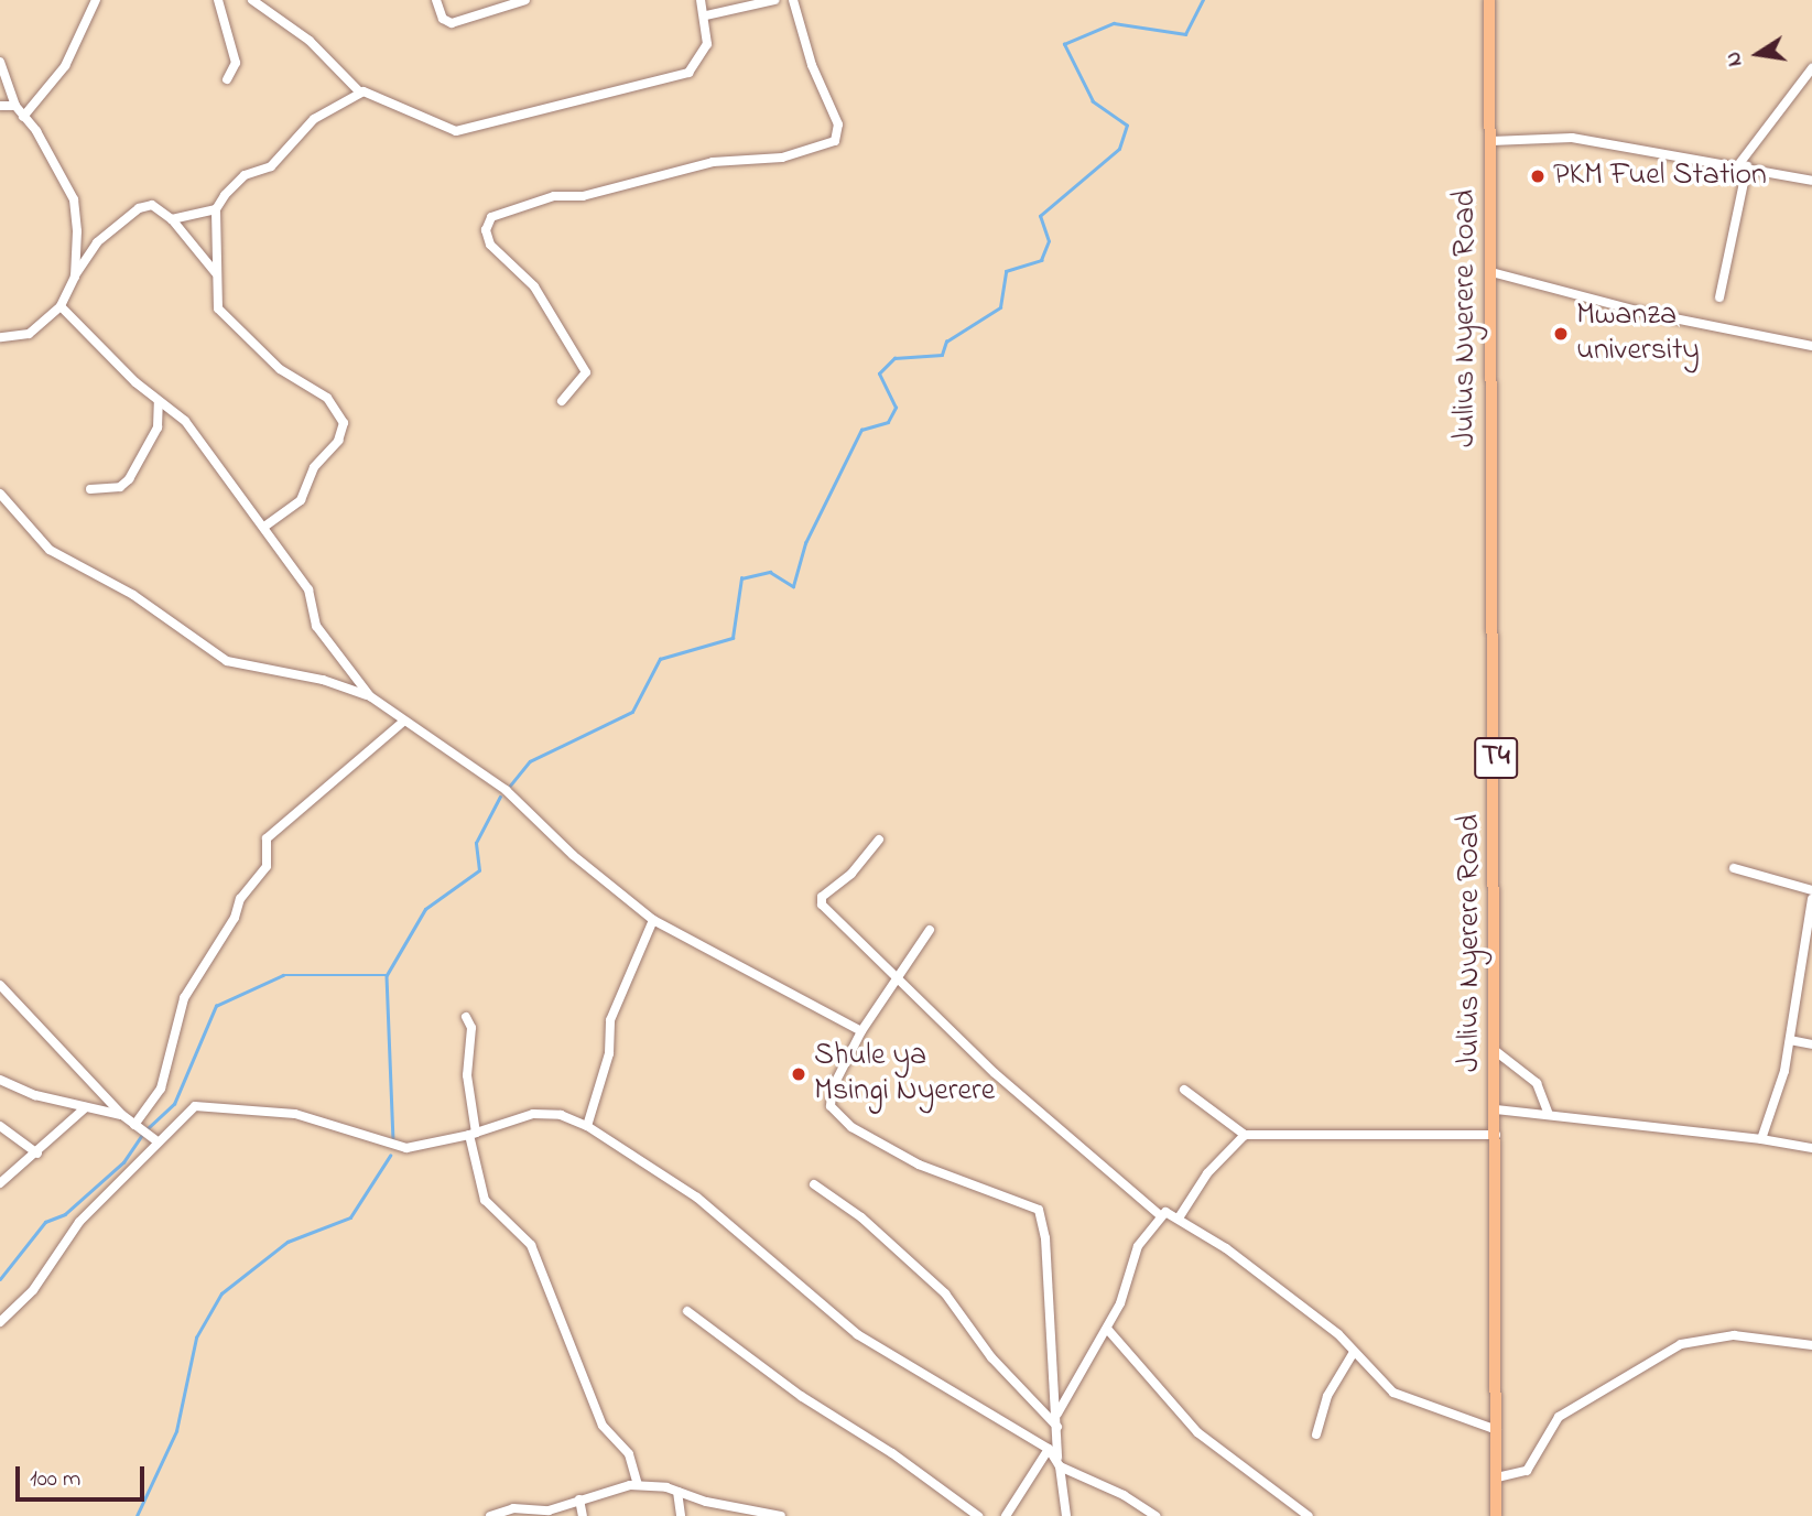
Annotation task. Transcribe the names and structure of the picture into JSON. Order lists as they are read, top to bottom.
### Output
{
  "streets": {
    "highway": ["Julius Nyerere Road", "T4"]
  },
  "places": ["PKM Fuel Station", "Mwanza university", "Shule ya Msingi Nyerere"],
  "scale_bar": "100 m",
  "north": "left"
}
